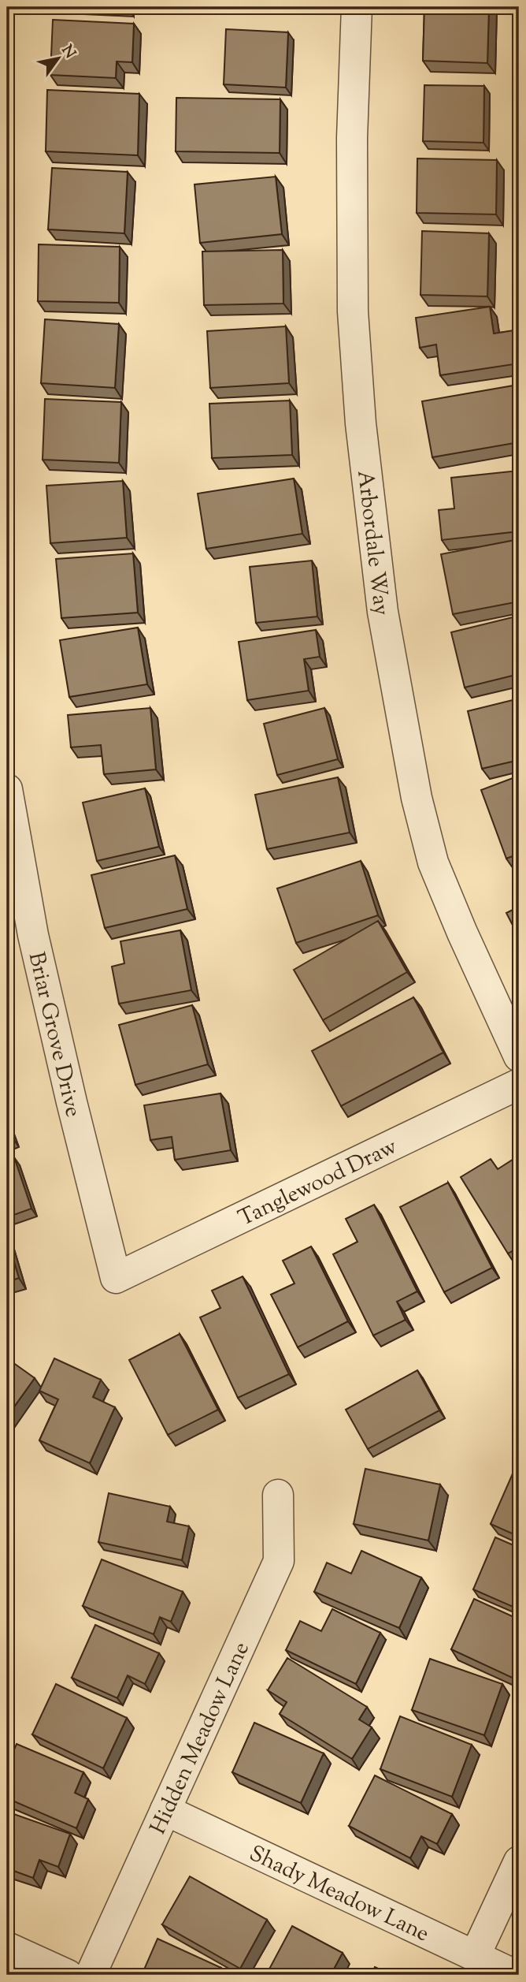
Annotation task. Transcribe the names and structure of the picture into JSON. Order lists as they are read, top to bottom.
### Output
{
  "streets": {
    "street": [
      "Arbordale Way",
      "Briar Grove Drive",
      "Tanglewood Draw",
      "Hidden Meadow Lane",
      "Shady Meadow Lane"
    ]
  },
  "crossings": [
    ["Briar Grove Drive", "Tanglewood Draw"],
    ["Hidden Meadow Lane", "Shady Meadow Lane"]
  ],
  "north": "top right"
}
